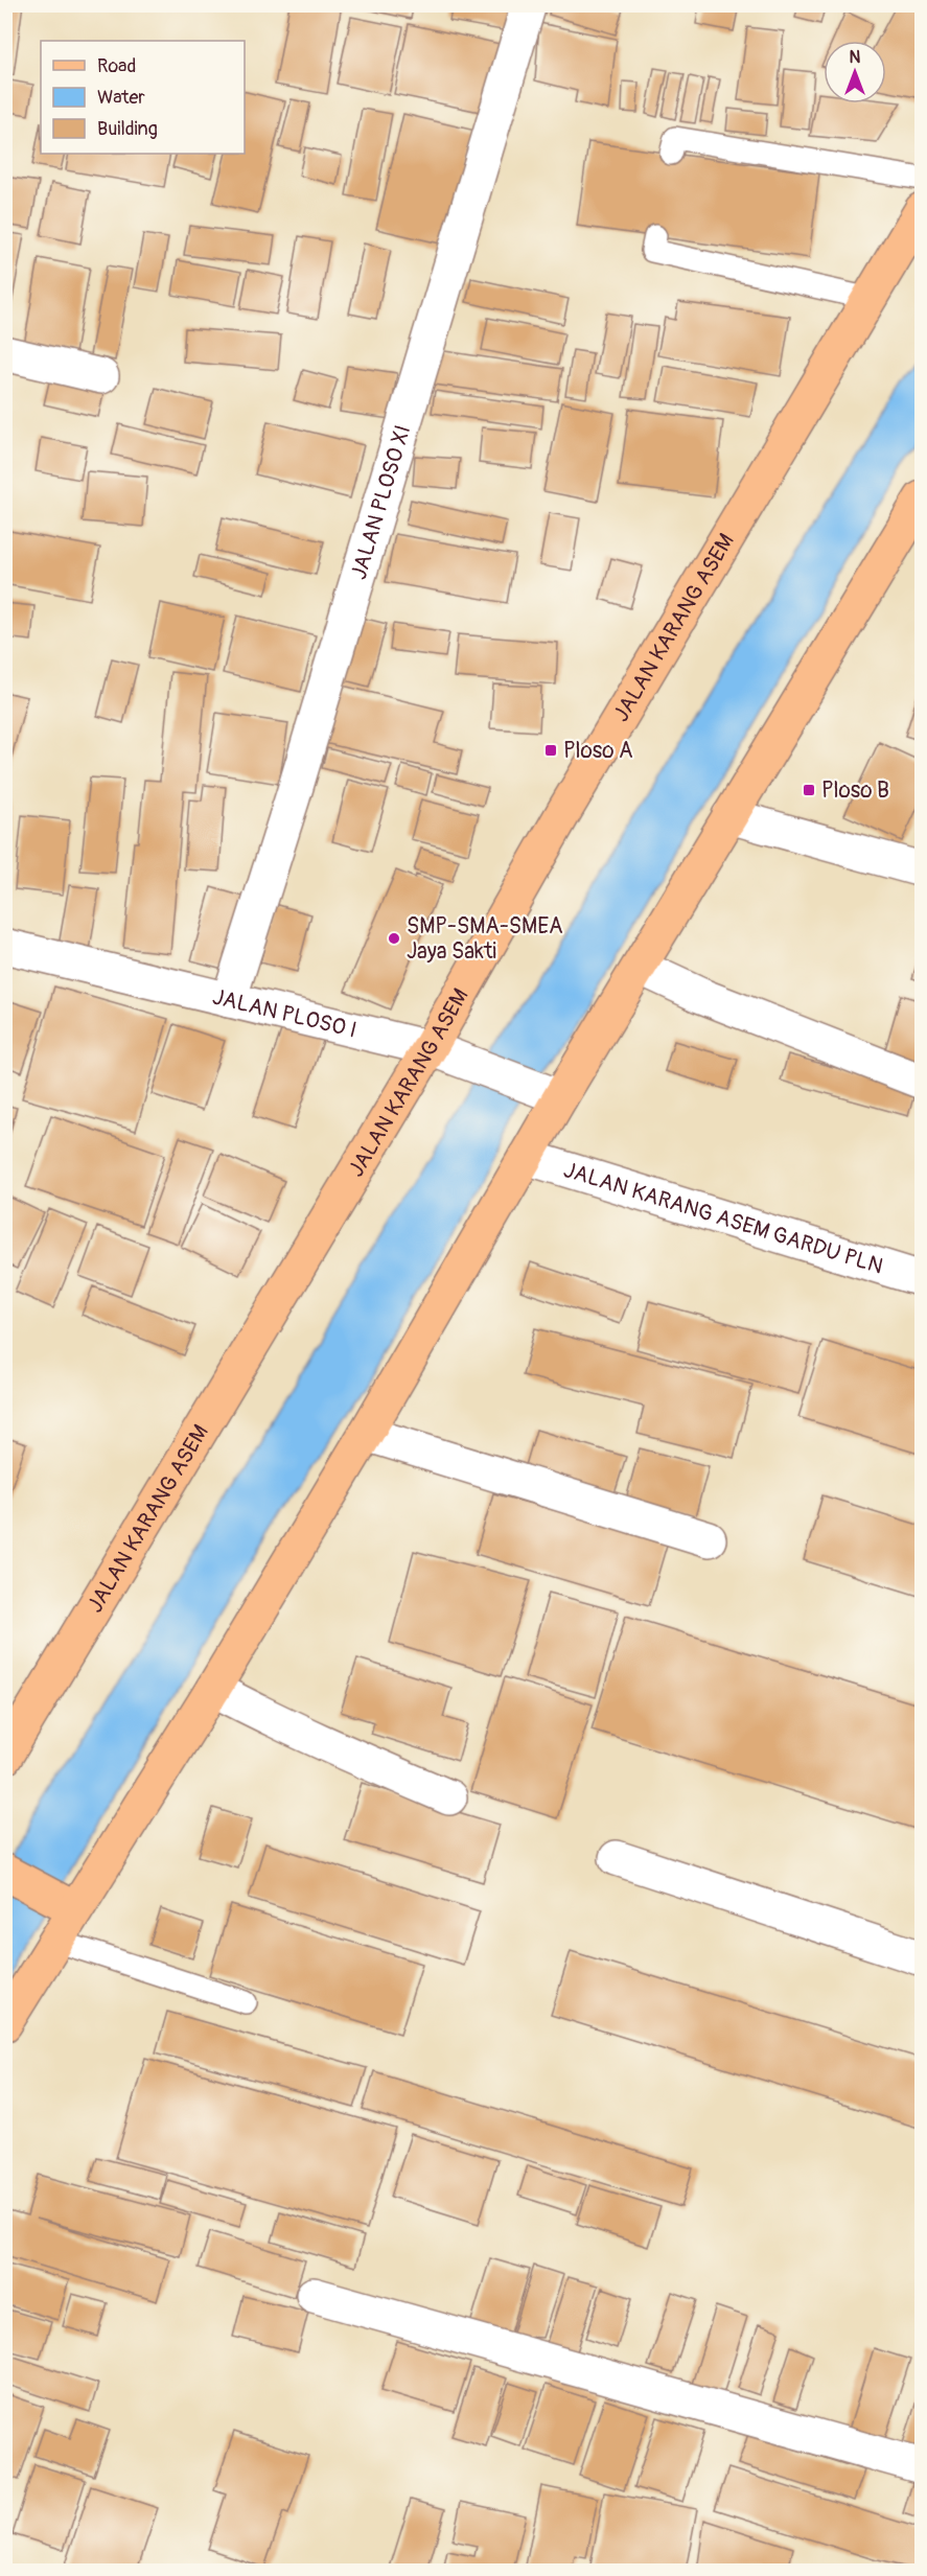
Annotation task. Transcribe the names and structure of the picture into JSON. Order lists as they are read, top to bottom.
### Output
{
  "streets": {
    "main road": ["JALAN KARANG ASEM"],
    "street": ["JALAN PLOSO XI", "JALAN PLOSO I", "JALAN KARANG ASEM GARDU PLN"]
  },
  "crossings": [
    ["JALAN PLOSO XI", "JALAN PLOSO I"],
    ["JALAN KARANG ASEM", "JALAN PLOSO I"]
  ],
  "places": {
    "transit": ["Ploso A", "Ploso B"],
    "other": ["SMP-SMA-SMEA Jaya Sakti"]
  },
  "legend": ["Road", "Water", "Building"],
  "north": "top"
}
